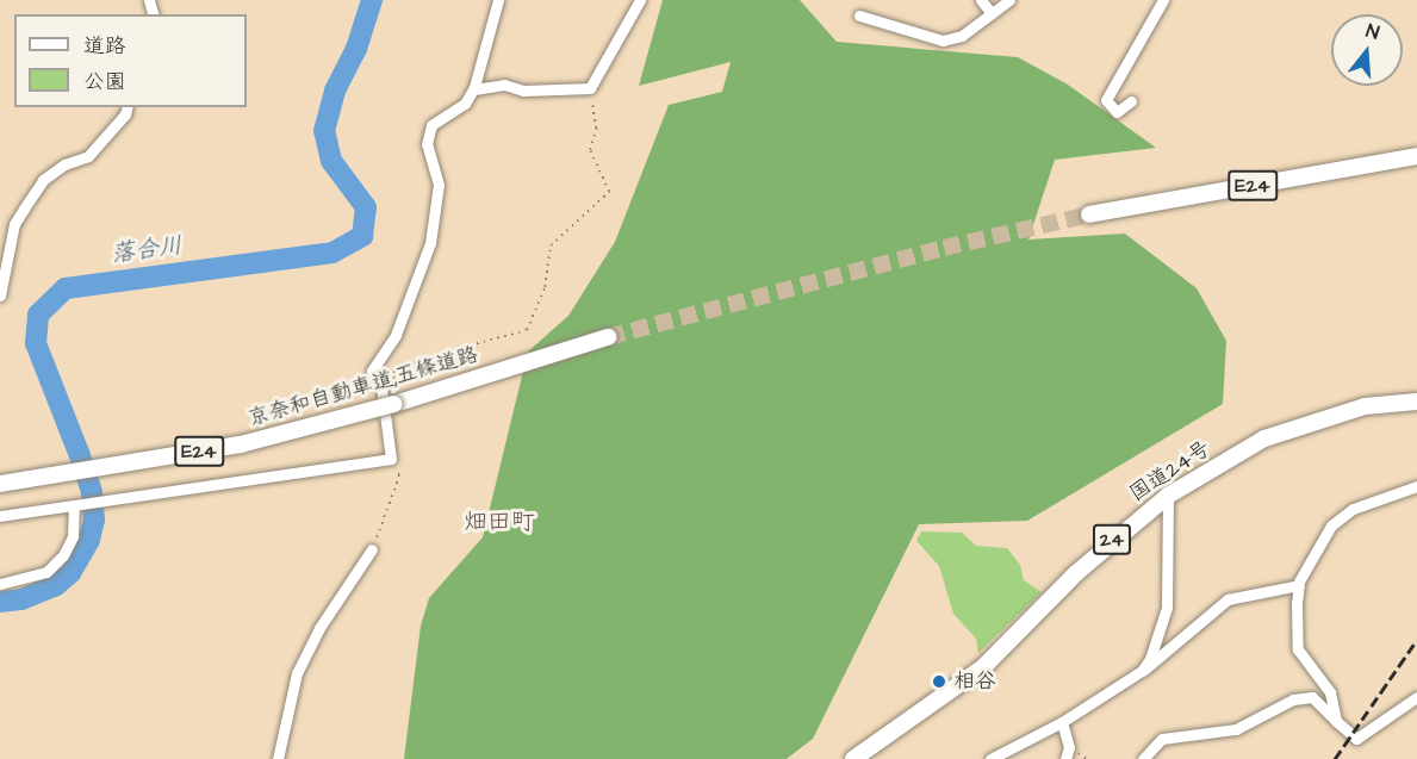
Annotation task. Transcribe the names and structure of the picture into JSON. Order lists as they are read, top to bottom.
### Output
{
  "streets": {
    "highway": [
      "E24",
      "京奈和自動車道;五條道路",
      "国道24号",
      "24"
    ]
  },
  "districts": ["畑田町"],
  "water": ["落合川"],
  "places": ["相谷"],
  "legend": ["道路", "公園"],
  "north": "top"
}
